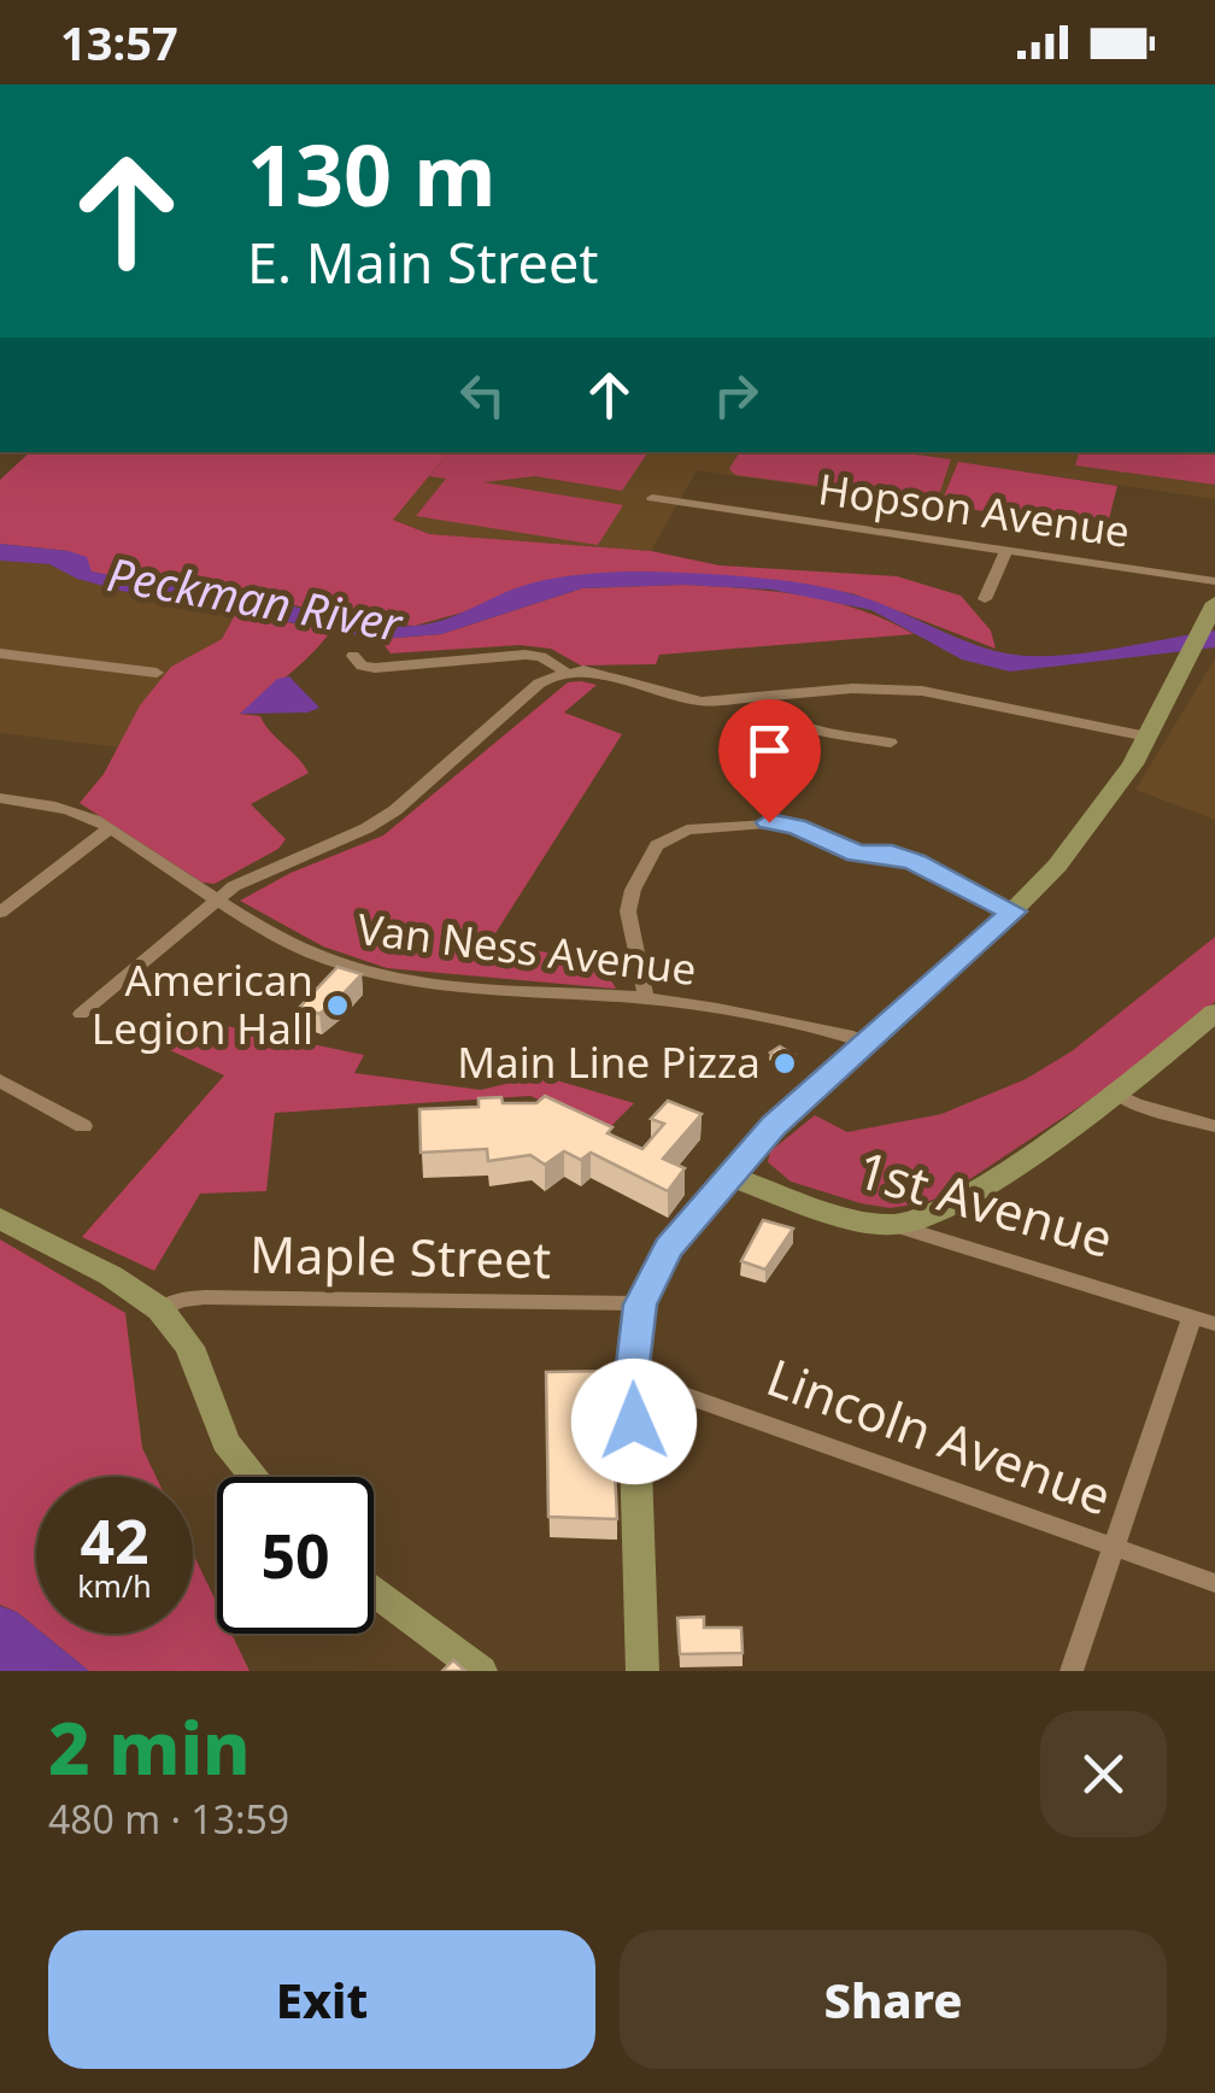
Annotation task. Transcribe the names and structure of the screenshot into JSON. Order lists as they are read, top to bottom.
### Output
{
  "streets": {
    "main road": ["1st Avenue"],
    "street": [
      "Hopson Avenue",
      "Van Ness Avenue",
      "Maple Street",
      "Lincoln Avenue"
    ]
  },
  "water": ["Peckman River"],
  "places": ["American Legion Hall", "Main Line Pizza"],
  "page": {
    "status": "13:57",
    "turn": ["130 m", "E. Main Street"],
    "speed": "42 km/h",
    "limit": "50",
    "heading": ["2 min", "480 m · 13:59"],
    "buttons": ["Exit", "Share"]
  }
}
